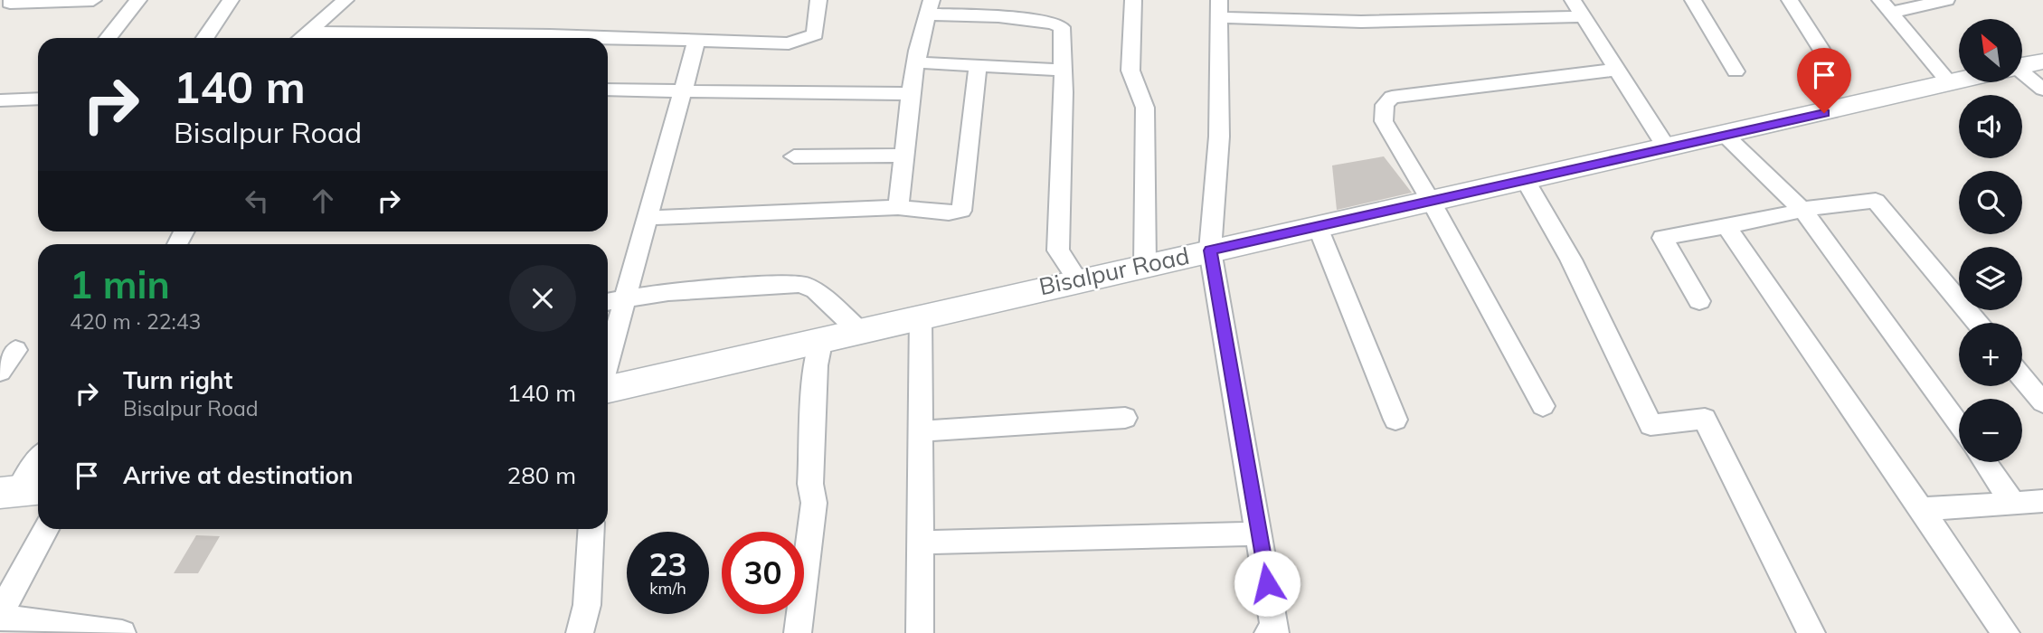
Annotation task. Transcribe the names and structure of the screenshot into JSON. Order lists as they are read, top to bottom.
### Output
{
  "streets": {
    "main road": ["Bisalpur Road"]
  },
  "north": "top left",
  "page": {
    "map_buttons": ["+", "−"],
    "turn": ["140 m", "Bisalpur Road"],
    "heading": ["1 min", "420 m · 22:43"],
    "list": [
      {
        "name": "Turn right",
        "note": "Bisalpur Road",
        "value": "140 m"
      },
      {
        "name": "Arrive at destination",
        "value": "280 m"
      }
    ],
    "speed": "23 km/h",
    "limit": "30"
  }
}
